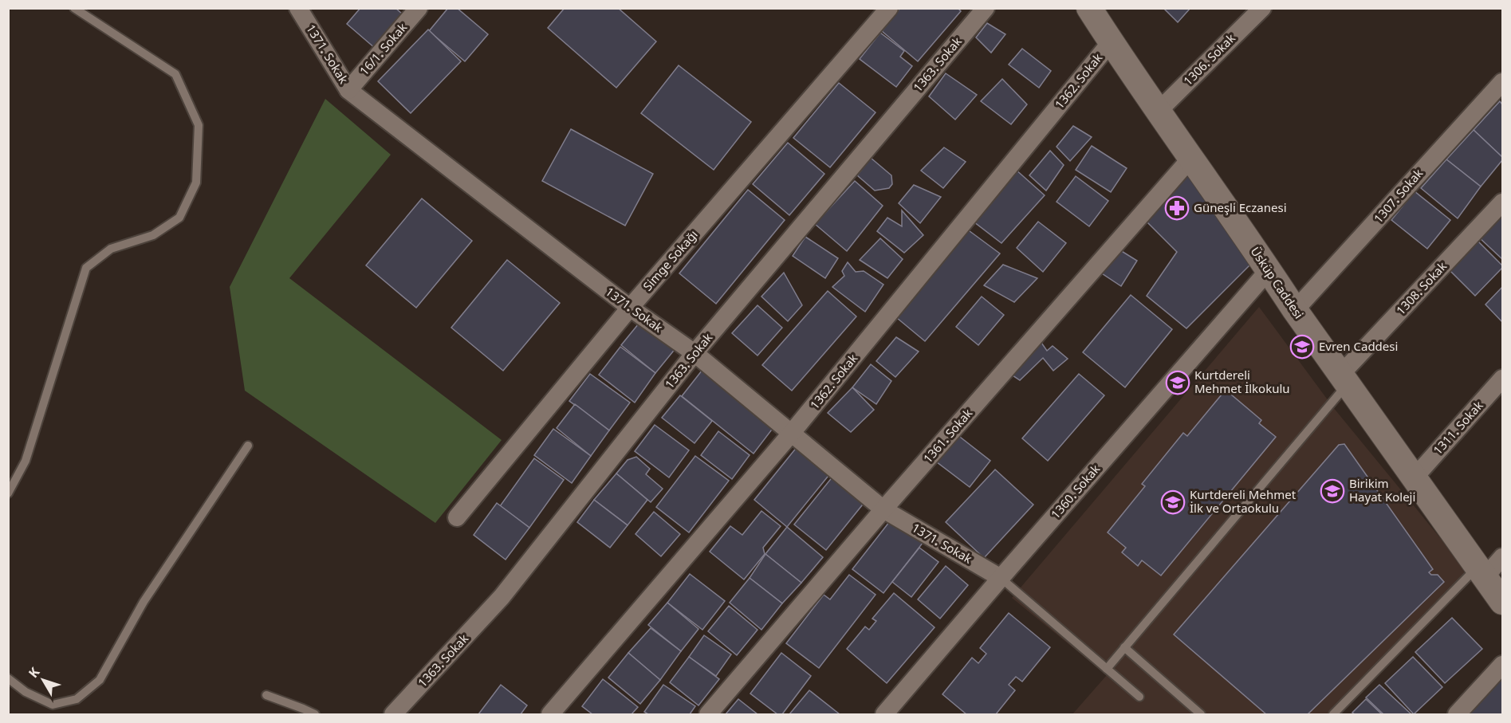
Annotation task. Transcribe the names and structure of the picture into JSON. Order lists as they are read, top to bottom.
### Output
{
  "streets": {
    "street": [
      "16/1. Sokak",
      "1371. Sokak",
      "1306. Sokak",
      "1363. Sokak",
      "1362. Sokak",
      "1307. Sokak",
      "Simge Sokağı",
      "Üsküp Caddesi",
      "1308. Sokak",
      "1311. Sokak",
      "1361. Sokak",
      "1360. Sokak"
    ]
  },
  "crossings": [
    ["16/1. Sokak", "1371. Sokak"],
    ["1371. Sokak", "1363. Sokak"],
    ["1371. Sokak", "1362. Sokak"],
    ["1371. Sokak", "Simge Sokağı"],
    ["1371. Sokak", "1361. Sokak"],
    ["1371. Sokak", "1360. Sokak"],
    ["1306. Sokak", "Üsküp Caddesi"],
    ["1362. Sokak", "Üsküp Caddesi"],
    ["1307. Sokak", "Üsküp Caddesi"],
    ["Üsküp Caddesi", "1308. Sokak"],
    ["Üsküp Caddesi", "1311. Sokak"],
    ["Üsküp Caddesi", "1361. Sokak"],
    ["Üsküp Caddesi", "1360. Sokak"]
  ],
  "places": {
    "pharmacy": ["Güneşli Eczanesi"],
    "school or university": [
      "Evren Caddesi",
      "Kurtdereli Mehmet İlkokulu",
      "Birikim Hayat Koleji",
      "Kurtdereli Mehmet İlk ve Ortaokulu"
    ]
  },
  "north": "top left"
}
